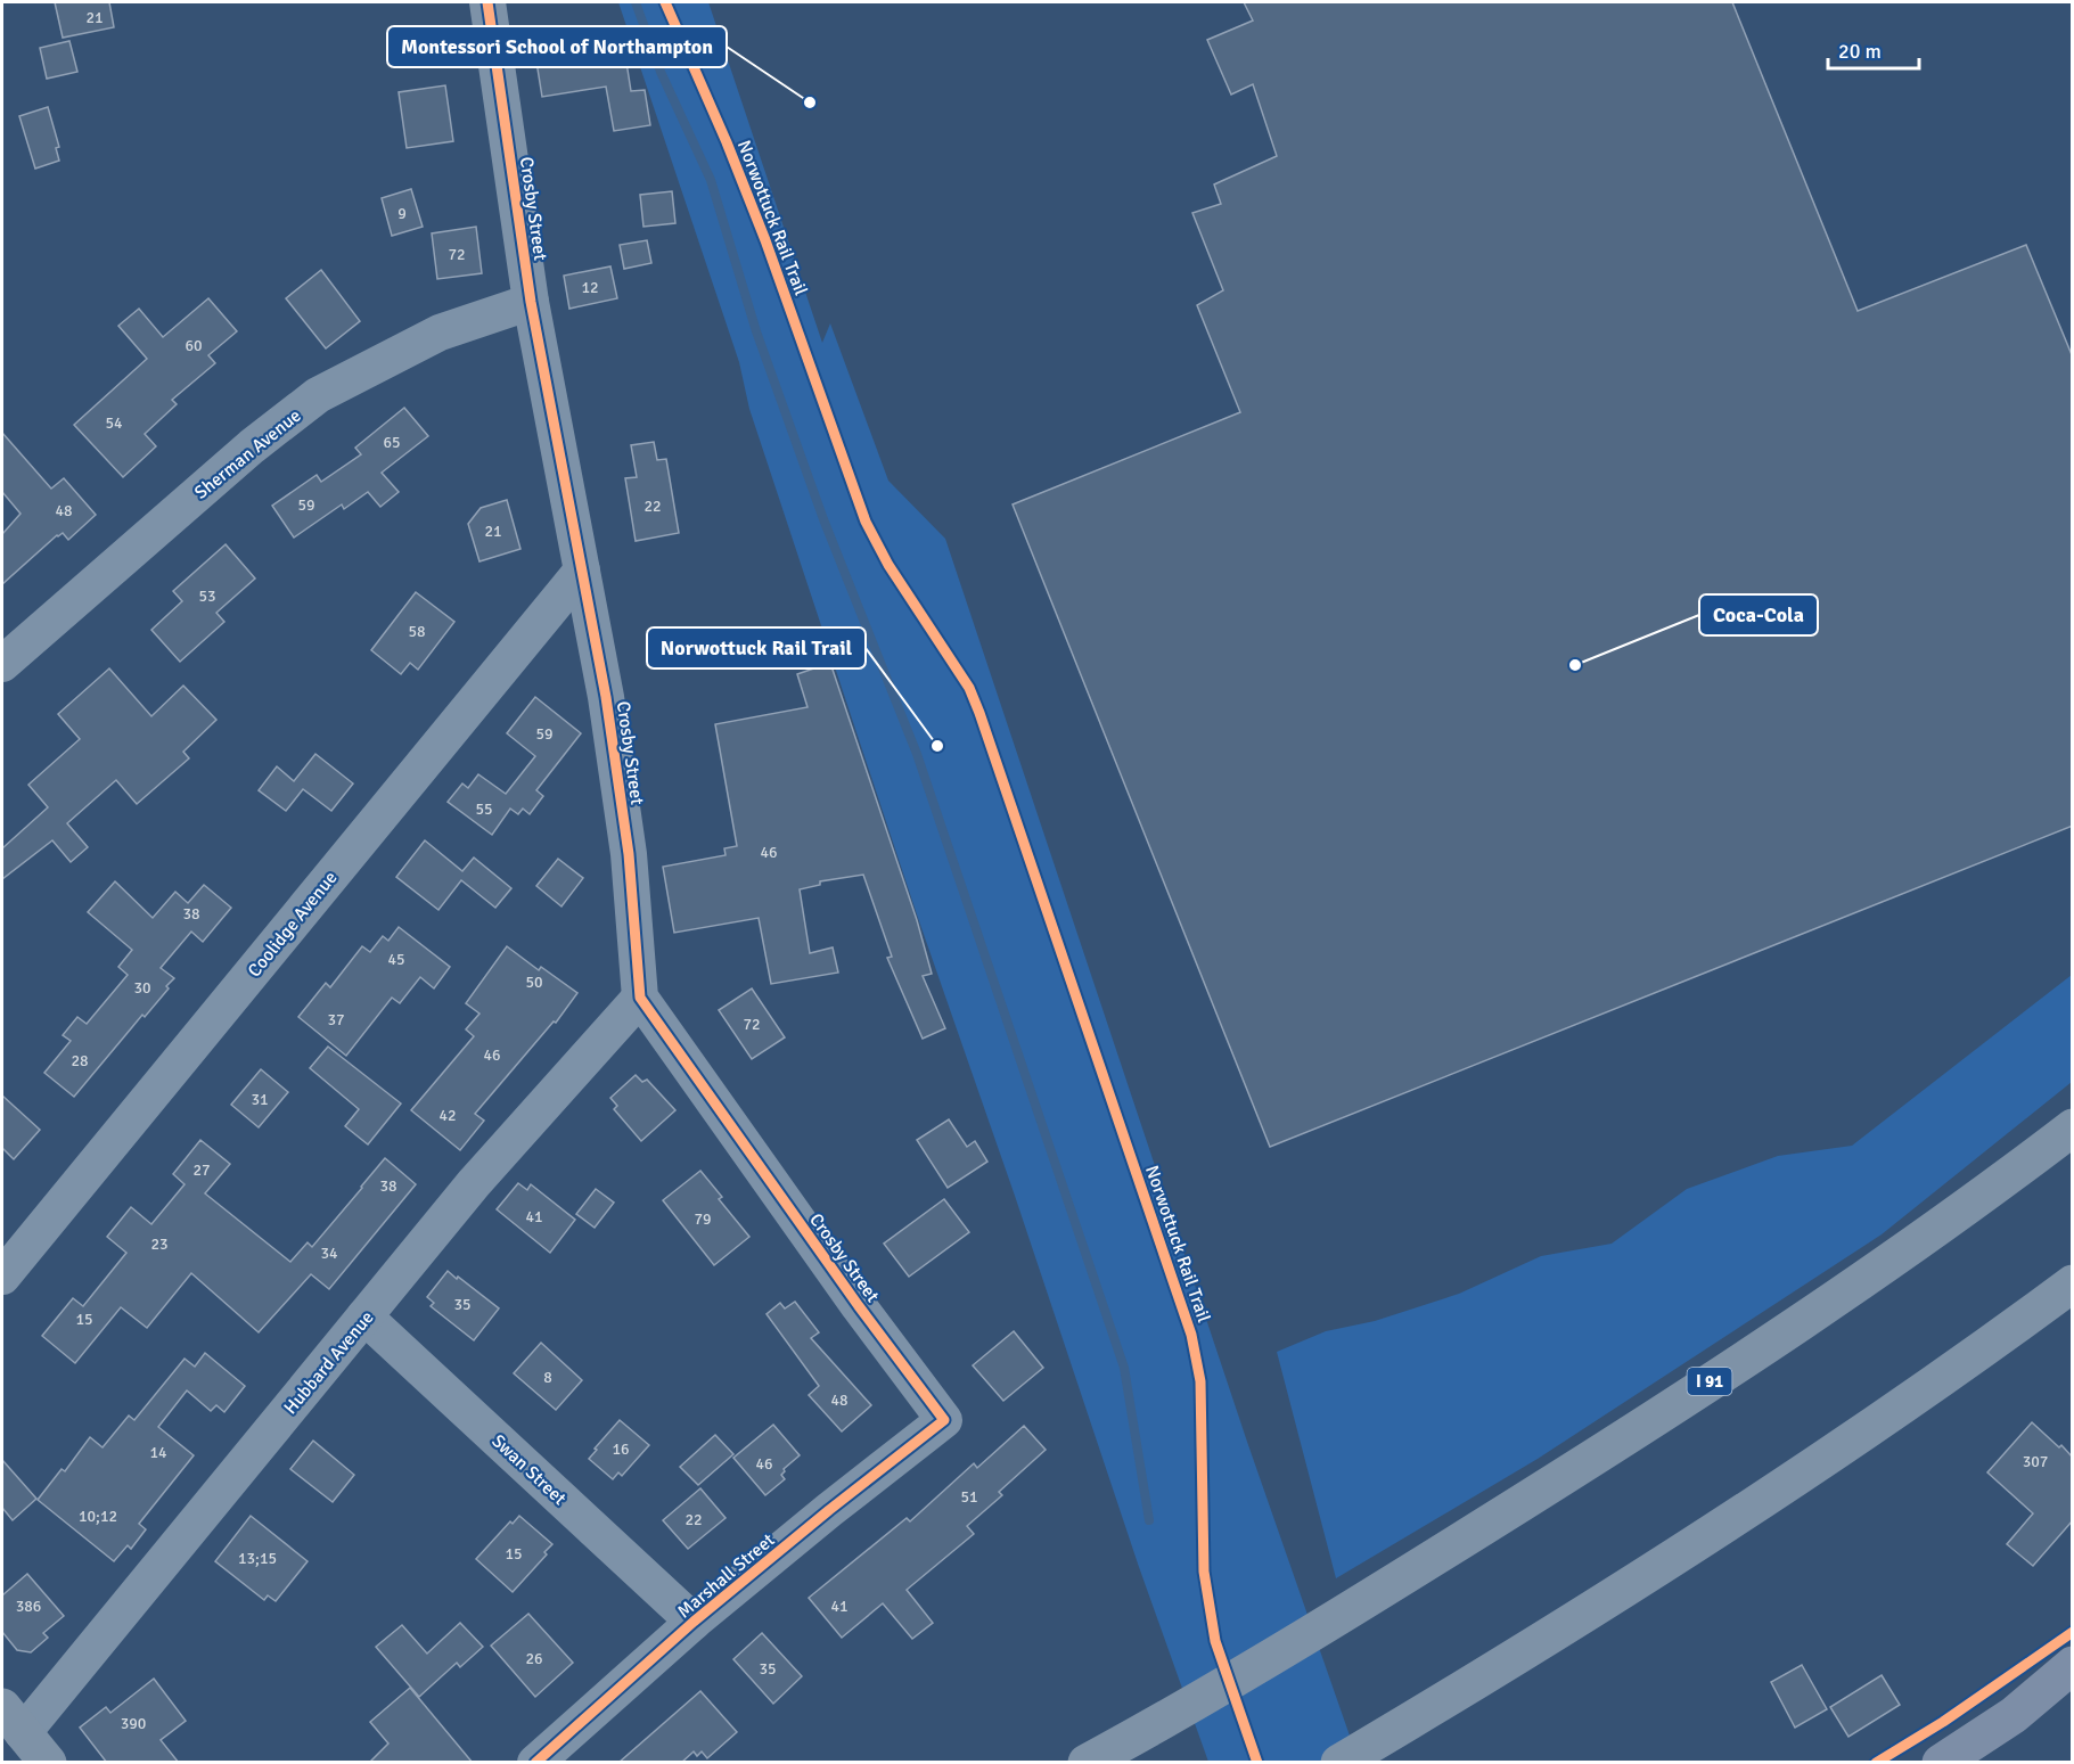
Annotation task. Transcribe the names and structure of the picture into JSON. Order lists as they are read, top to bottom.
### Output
{
  "streets": {
    "highway": ["I 91"],
    "street": [
      "Crosby Street",
      "Sherman Avenue",
      "Coolidge Avenue",
      "Hubbard Avenue",
      "Swan Street",
      "Marshall Street"
    ],
    "cycle path": ["Norwottuck Rail Trail"]
  },
  "crossings": [
    ["Crosby Street", "Sherman Avenue"],
    ["Crosby Street", "Coolidge Avenue"],
    ["Crosby Street", "Hubbard Avenue"],
    ["Crosby Street", "Marshall Street"],
    ["Hubbard Avenue", "Swan Street"],
    ["Swan Street", "Marshall Street"]
  ],
  "places": ["Montessori School of Northampton", "Coca-Cola", "Norwottuck Rail Trail"],
  "house_numbers": [
    "21",
    "9",
    "72",
    "12",
    "60",
    "54",
    "65",
    "59",
    "22",
    "48",
    "21",
    "53",
    "58",
    "59",
    "55",
    "46",
    "38",
    "45",
    "50",
    "30",
    "37",
    "72",
    "46",
    "28",
    "31",
    "42",
    "27",
    "38",
    "41",
    "79",
    "23",
    "34",
    "35",
    "15",
    "8",
    "48",
    "16",
    "14",
    "307",
    "46",
    "51",
    "10;12",
    "22",
    "15",
    "13;15",
    "386",
    "41",
    "26",
    "35",
    "390"
  ],
  "scale_bar": "20 m"
}
